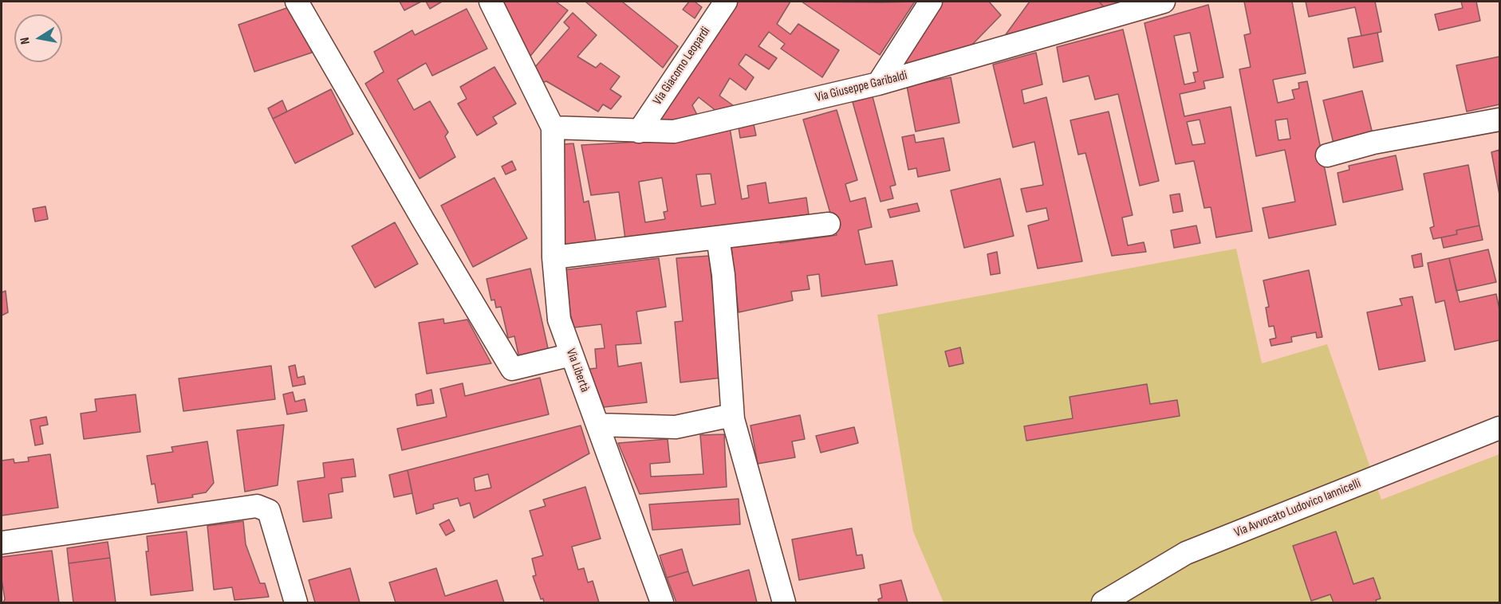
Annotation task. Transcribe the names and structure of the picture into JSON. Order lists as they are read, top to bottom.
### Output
{
  "streets": {
    "street": [
      "Via Giacomo Leopardi",
      "Via Giuseppe Garibaldi",
      "Via Libertà",
      "Via Avvocato Ludovico Iannicelli"
    ]
  },
  "crossings": [
    ["Via Giacomo Leopardi", "Via Giuseppe Garibaldi"],
    ["Via Giuseppe Garibaldi", "Via Libertà"]
  ],
  "north": "left"
}
